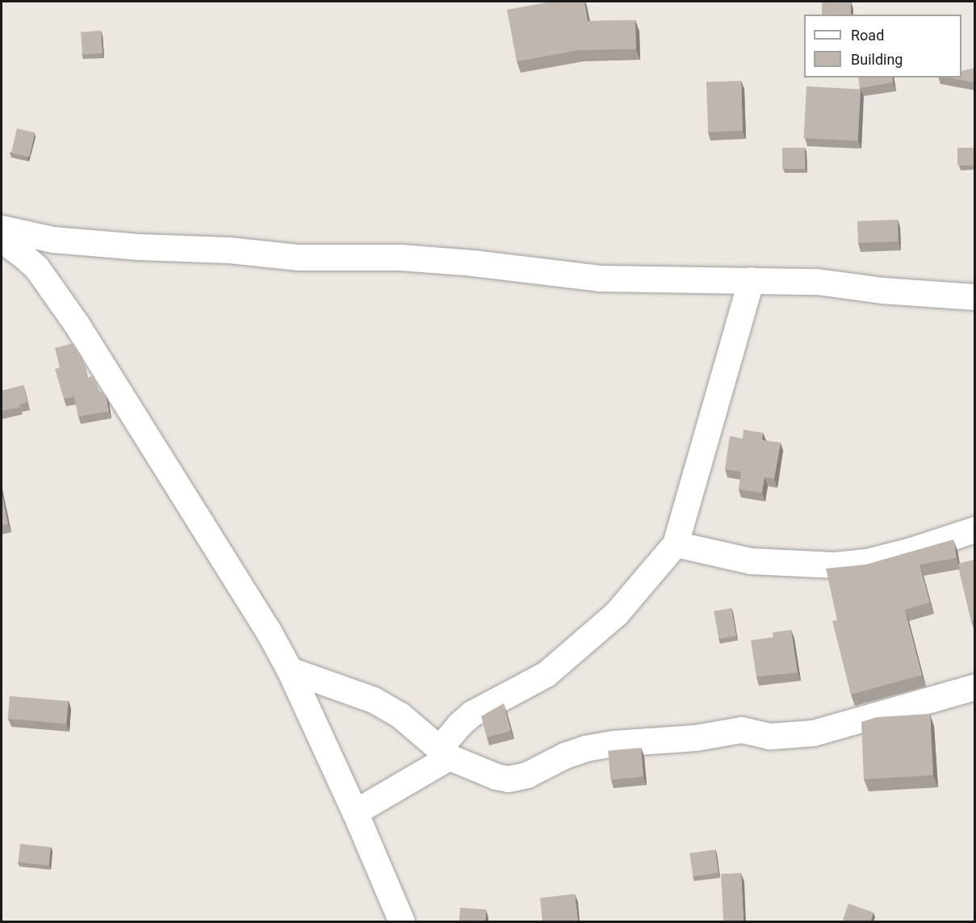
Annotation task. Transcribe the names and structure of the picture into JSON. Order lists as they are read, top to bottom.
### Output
{
  "legend": ["Road", "Building"]
}
